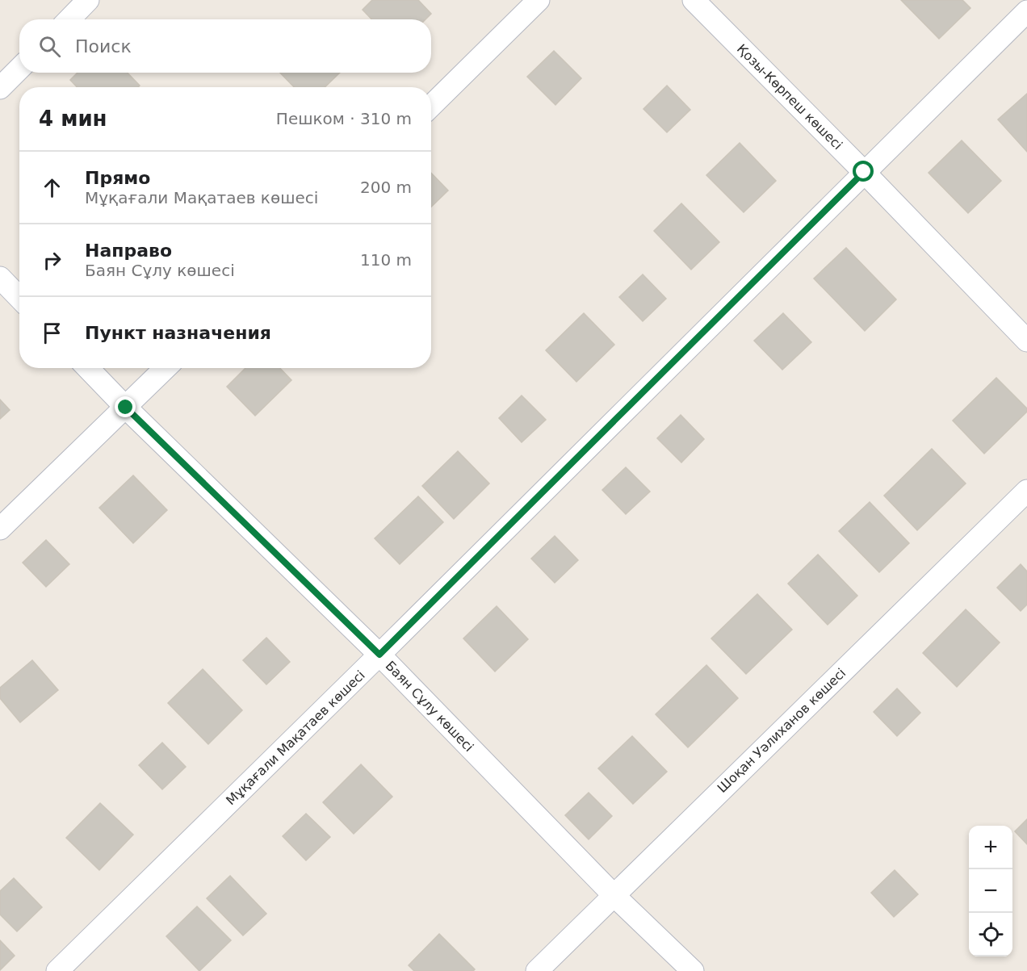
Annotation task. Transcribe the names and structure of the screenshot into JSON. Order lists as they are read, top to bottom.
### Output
{
  "streets": {
    "street": [
      "Қозы-Көрпеш көшесі",
      "Баян Сұлу көшесі",
      "Шоқан Уәлиханов көшесі",
      "Мұқағали Мақатаев көшесі"
    ]
  },
  "crossings": [
    ["Қозы-Көрпеш көшесі", "Мұқағали Мақатаев көшесі"],
    ["Баян Сұлу көшесі", "Шоқан Уәлиханов көшесі"],
    ["Баян Сұлу көшесі", "Мұқағали Мақатаев көшесі"]
  ],
  "page": {
    "search": "Поиск",
    "heading": ["4 мин", "Пешком · 310 m"],
    "list": [
      ["Прямо", "Мұқағали Мақатаев көшесі", "200 m"],
      ["Направо", "Баян Сұлу көшесі", "110 m"],
      "Пункт назначения"
    ],
    "map_buttons": ["+", "−"]
  }
}
